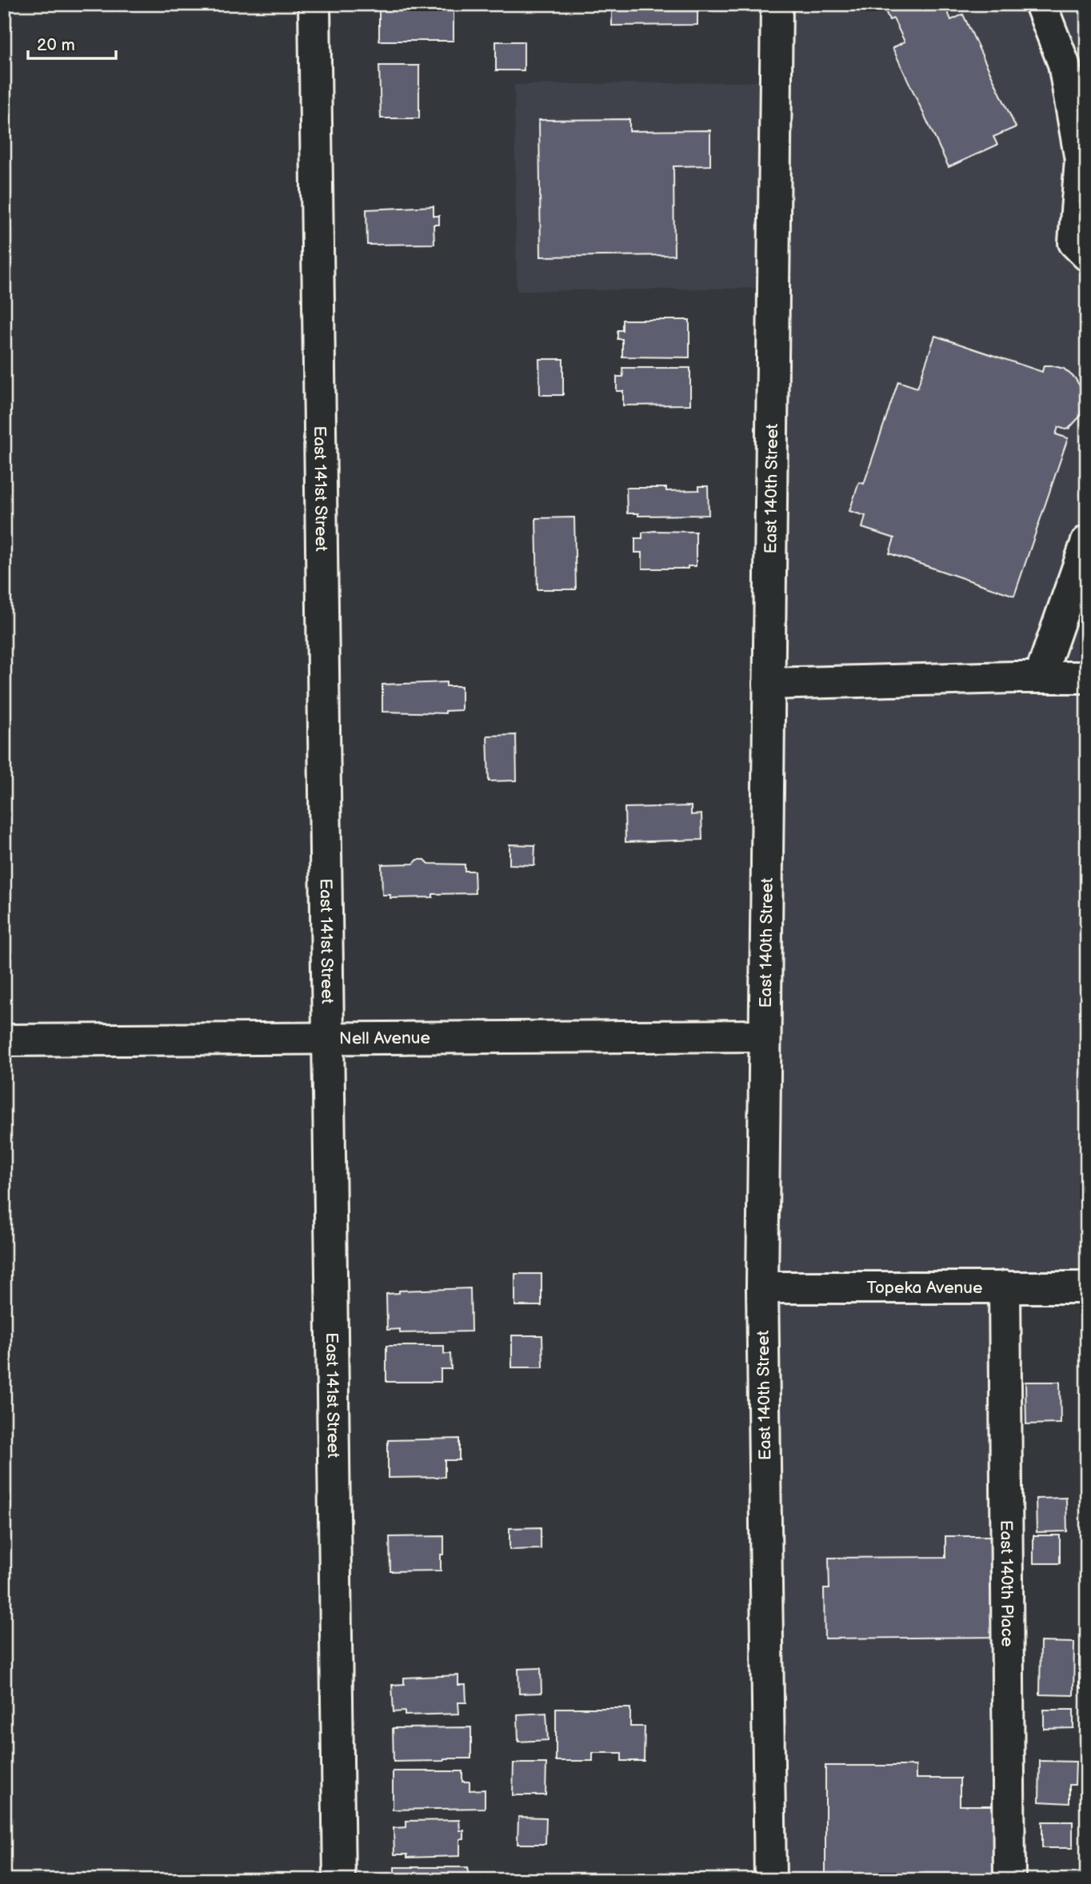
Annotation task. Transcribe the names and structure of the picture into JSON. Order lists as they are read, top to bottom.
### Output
{
  "streets": {
    "street": [
      "East 141st Street",
      "East 140th Street",
      "Nell Avenue",
      "Topeka Avenue",
      "East 140th Place"
    ]
  },
  "crossings": [
    ["East 141st Street", "Nell Avenue"],
    ["East 140th Street", "Nell Avenue"],
    ["East 140th Street", "Topeka Avenue"],
    ["Topeka Avenue", "East 140th Place"]
  ],
  "scale_bar": "20 m"
}
